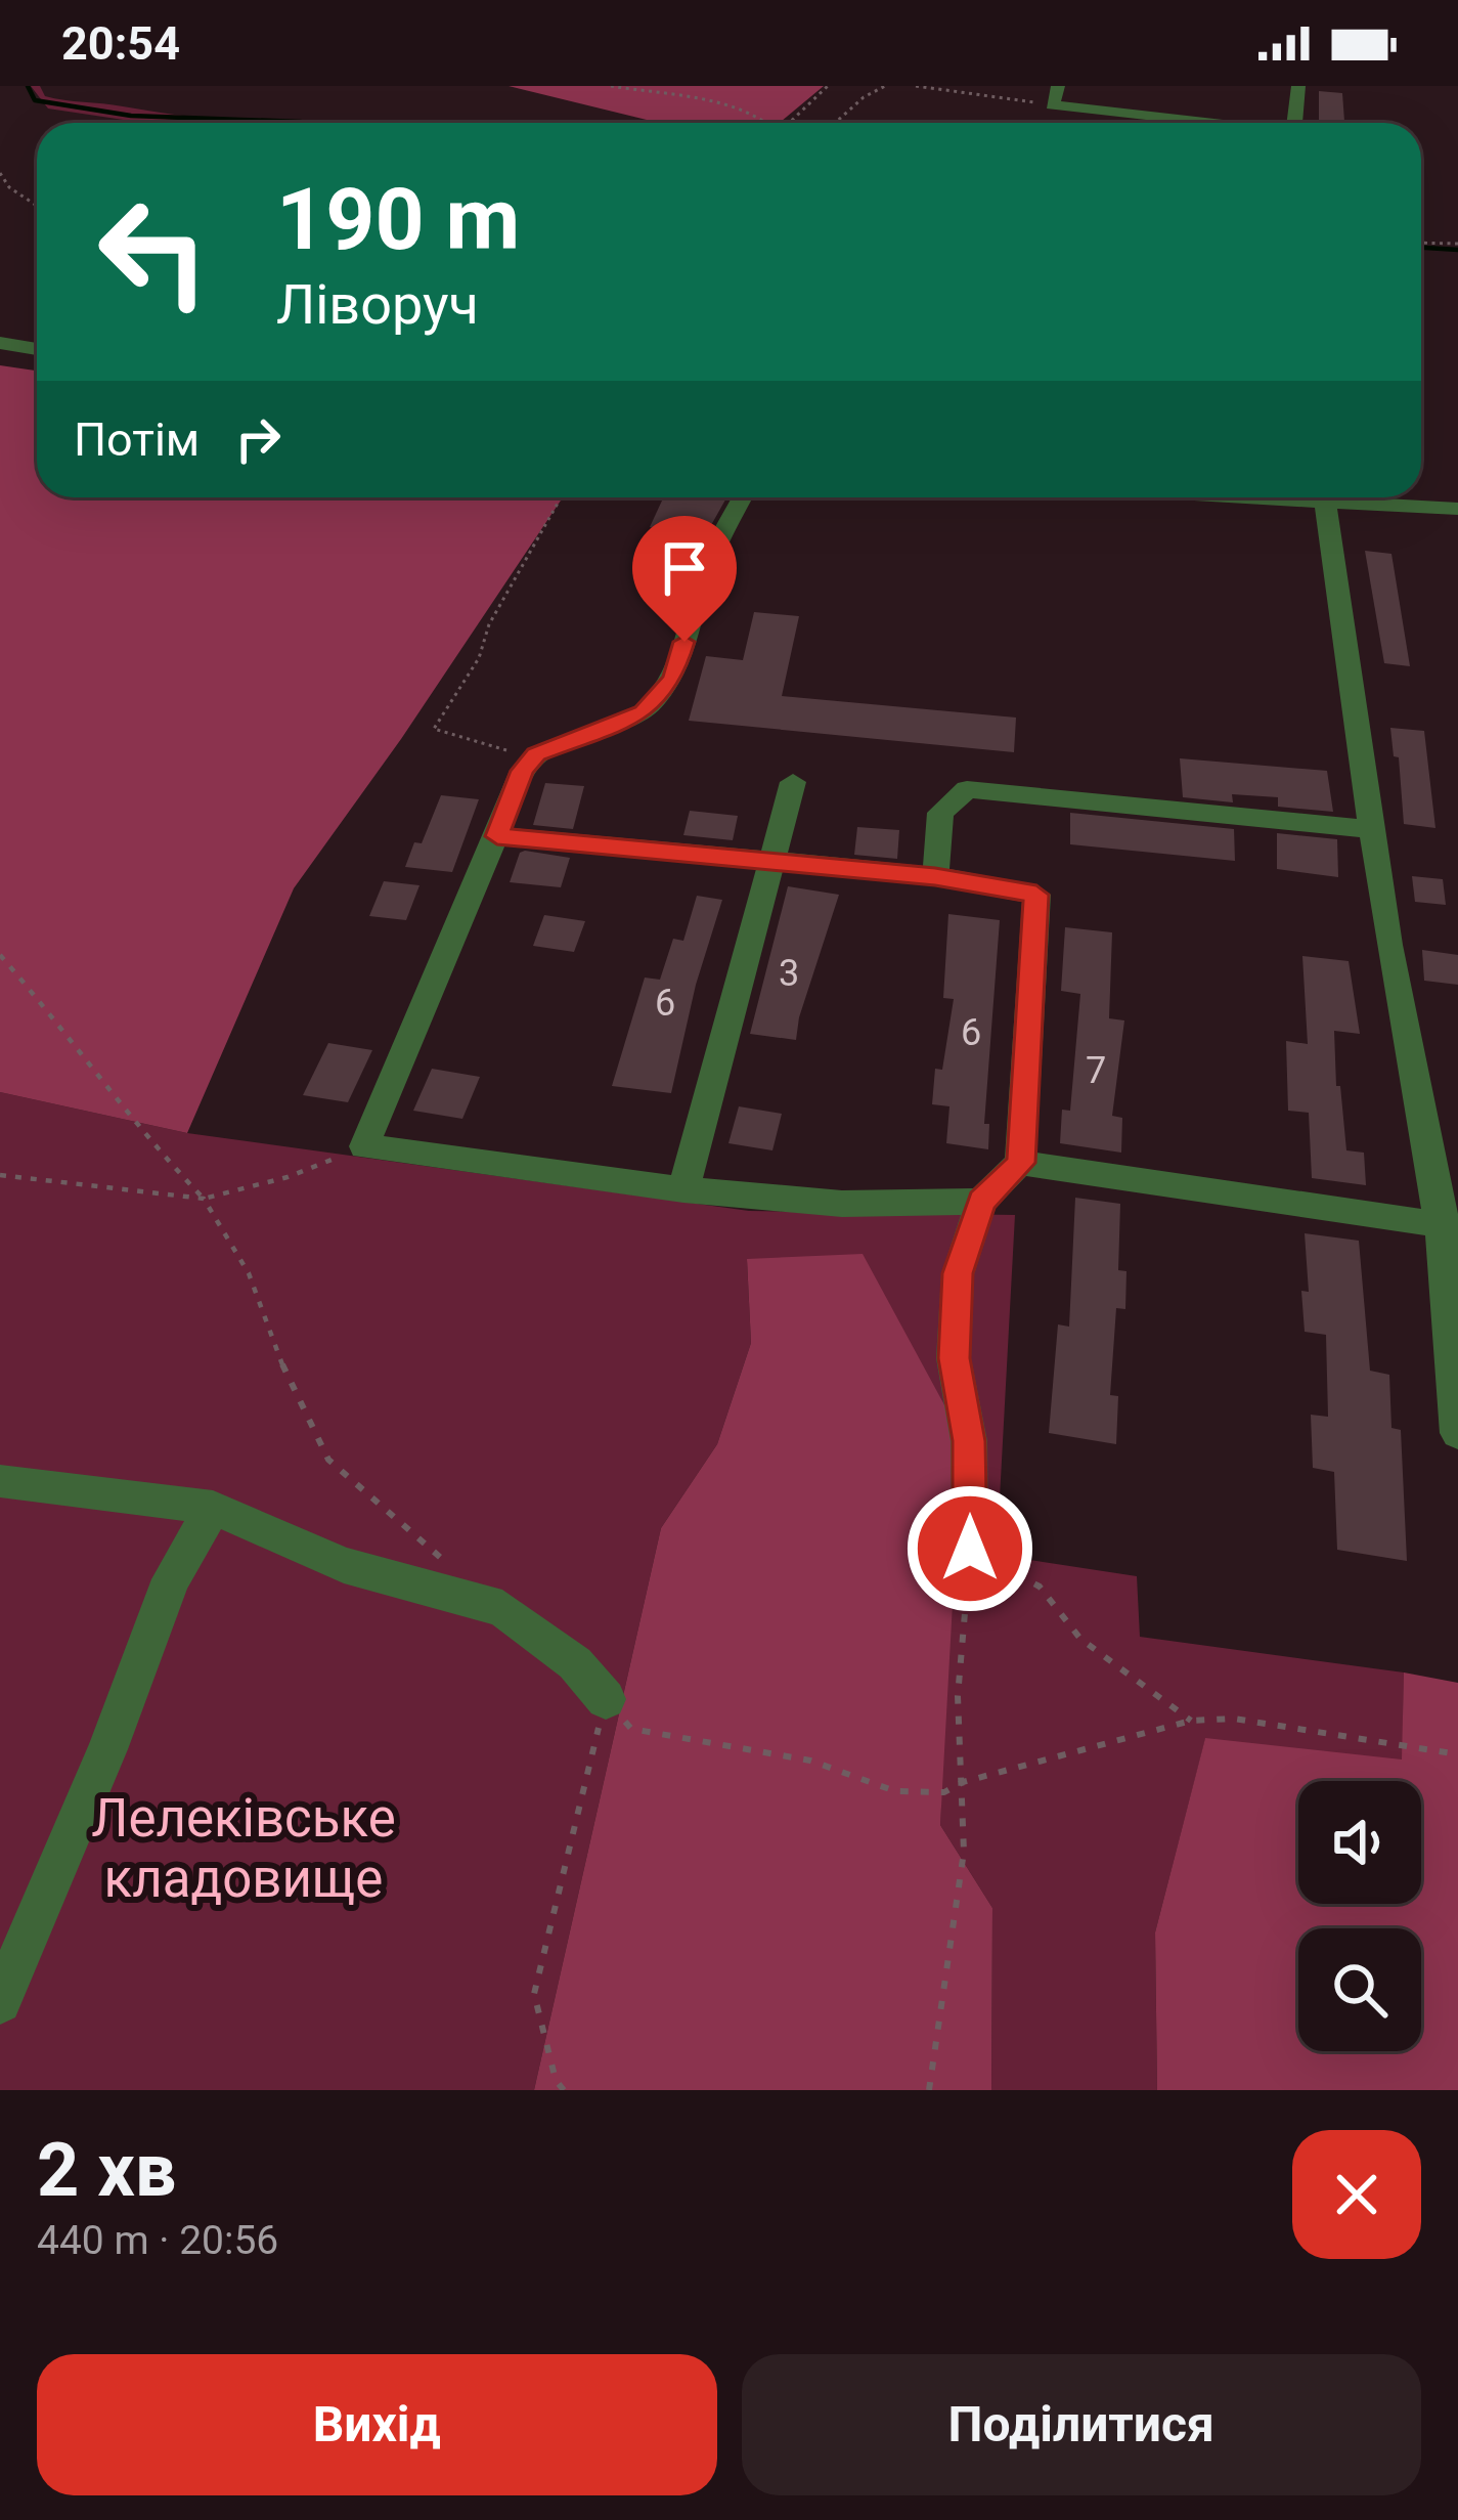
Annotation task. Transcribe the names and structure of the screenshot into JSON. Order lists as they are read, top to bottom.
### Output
{
  "parks": ["Лелеківське кладовище"],
  "house_numbers": [
    "3",
    "6",
    "6",
    "7"
  ],
  "page": {
    "status": "20:54",
    "turn": ["190 m", "Ліворуч"],
    "then": "Потім",
    "heading": ["2 хв", "440 m · 20:56"],
    "buttons": ["Вихід", "Поділитися"]
  }
}
